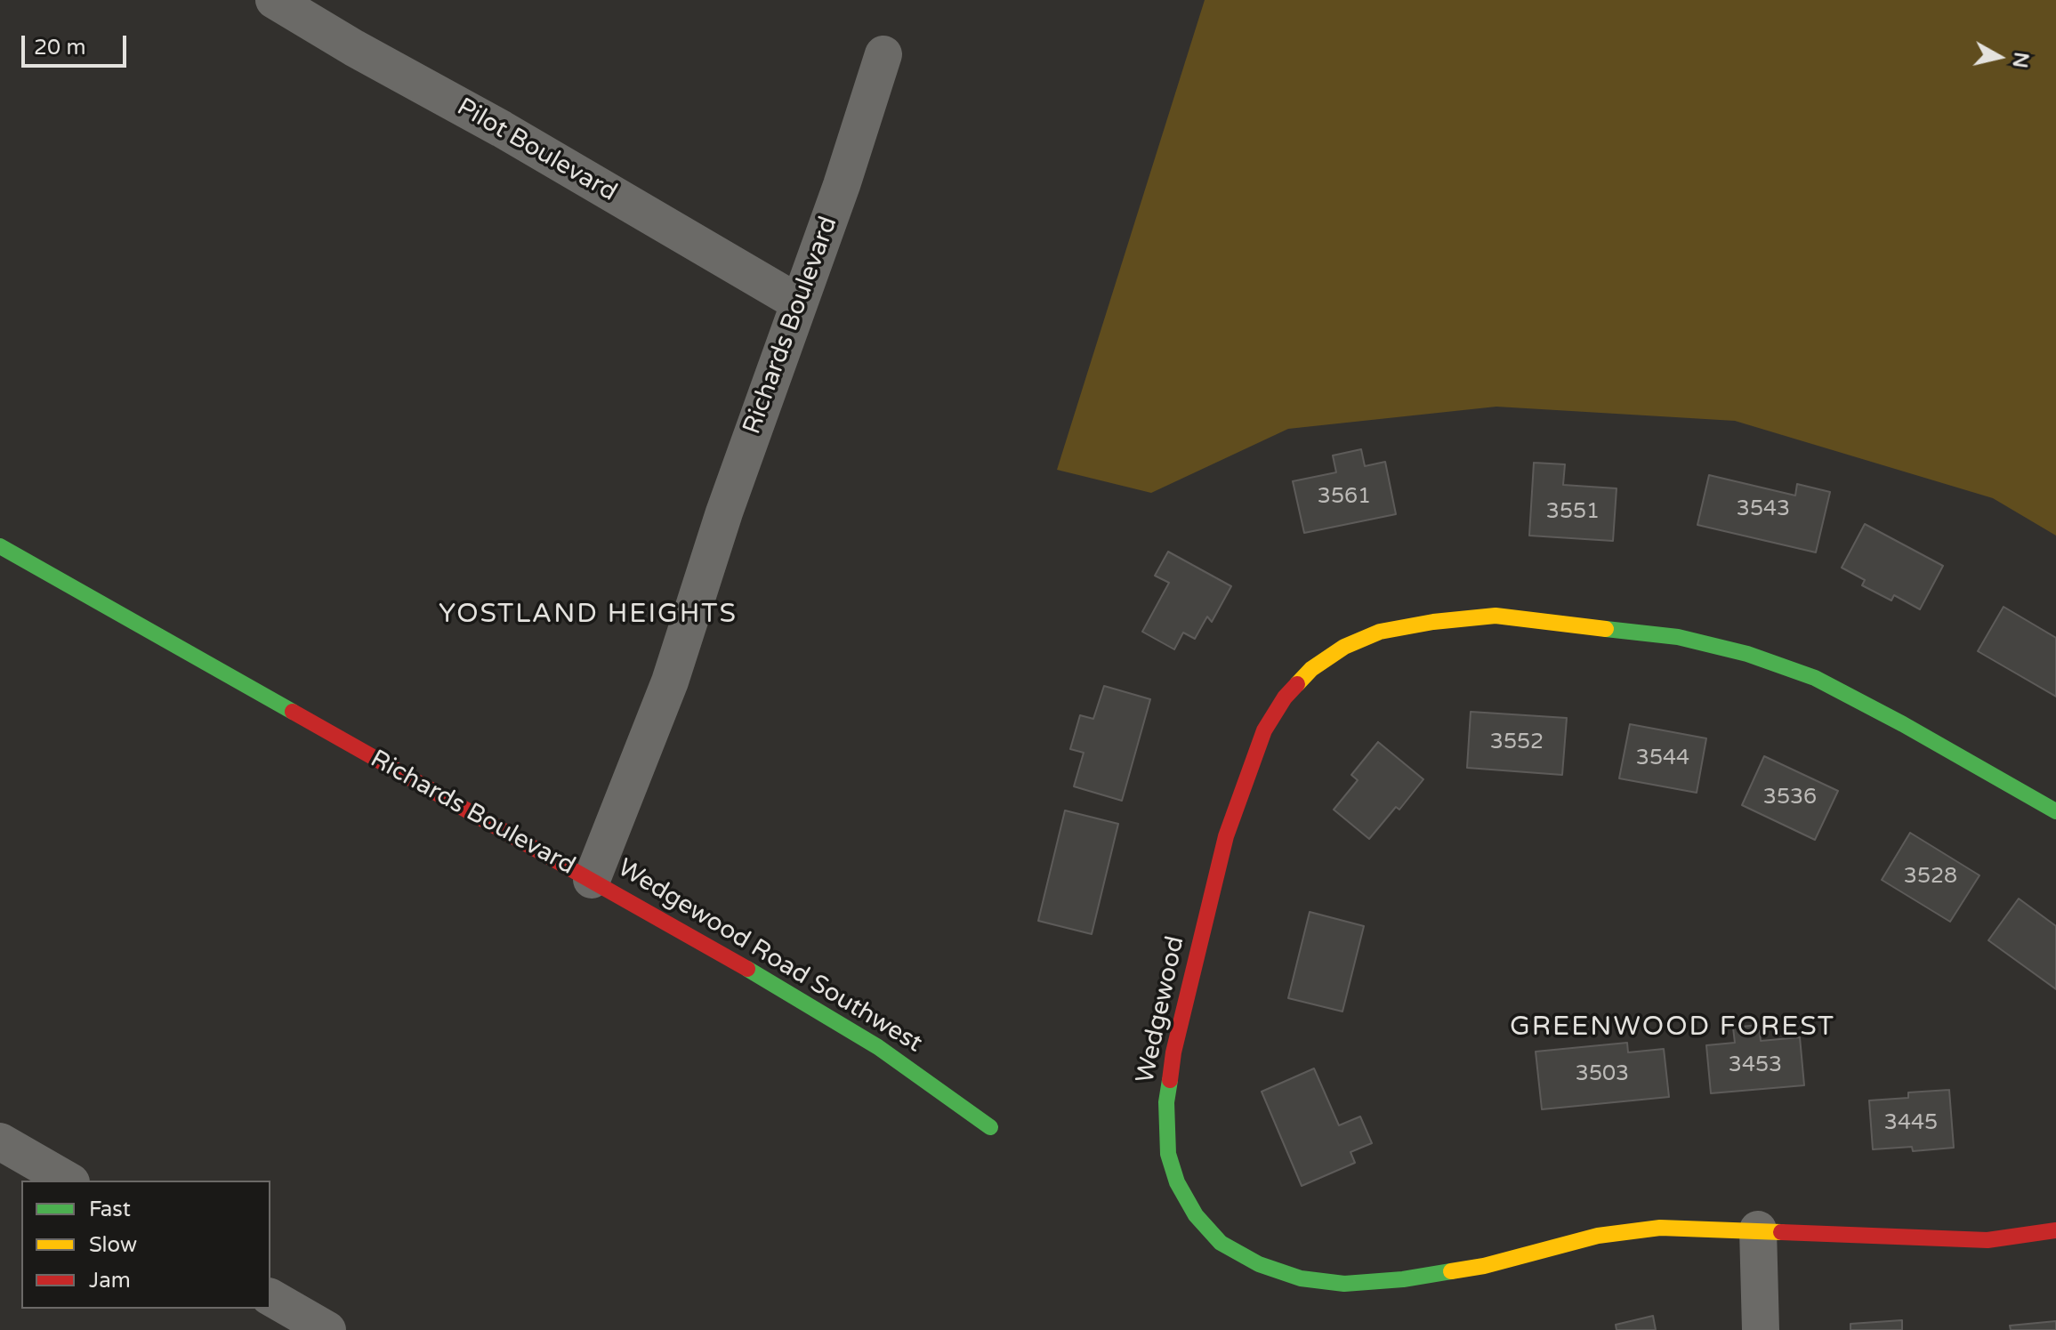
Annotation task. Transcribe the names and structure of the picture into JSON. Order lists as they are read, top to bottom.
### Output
{
  "streets": {
    "street": [
      "Pilot Boulevard",
      "Richards Boulevard",
      "Wedgewood Road Southwest",
      "Wedgewood"
    ]
  },
  "crossings": [
    ["Pilot Boulevard", "Richards Boulevard"],
    ["Richards Boulevard", "Wedgewood Road Southwest"]
  ],
  "districts": ["YOSTLAND HEIGHTS", "GREENWOOD FOREST"],
  "house_numbers": [
    "3561",
    "3543",
    "3551",
    "3552",
    "3544",
    "3536",
    "3528",
    "3453",
    "3503",
    "3445"
  ],
  "legend": ["Fast", "Slow", "Jam"],
  "scale_bar": "20 m",
  "north": "right"
}
